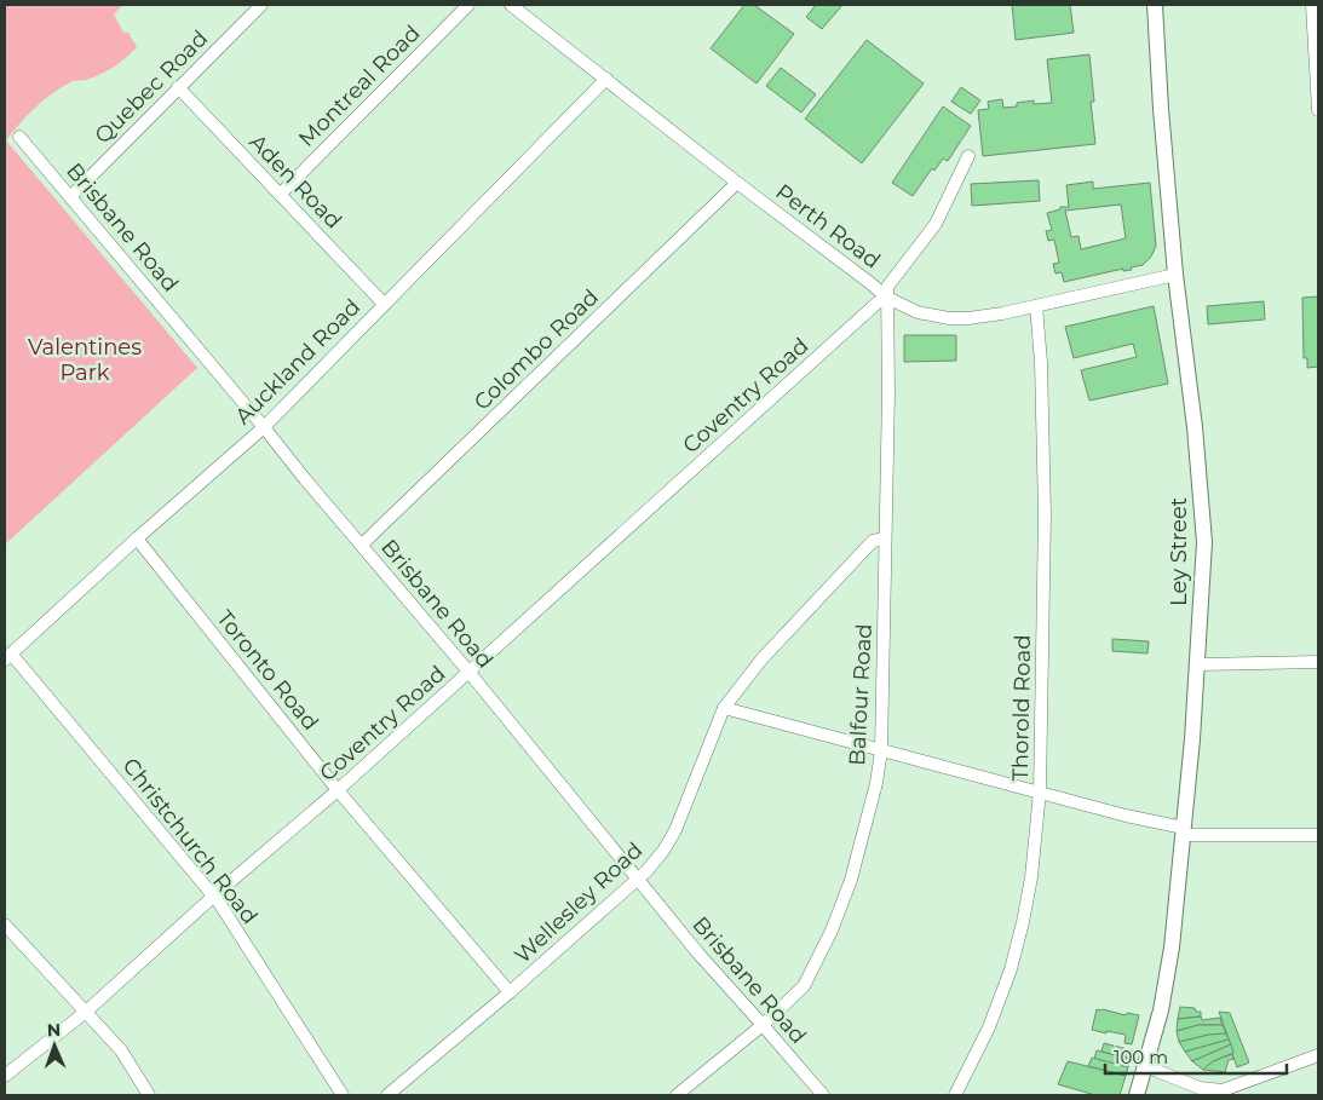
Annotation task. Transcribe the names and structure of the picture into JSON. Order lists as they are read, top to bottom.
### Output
{
  "streets": {
    "street": [
      "Montreal Road",
      "Quebec Road",
      "Aden Road",
      "Perth Road",
      "Brisbane Road",
      "Colombo Road",
      "Auckland Road",
      "Coventry Road",
      "Ley Street",
      "Toronto Road",
      "Balfour Road",
      "Thorold Road",
      "Christchurch Road",
      "Wellesley Road"
    ]
  },
  "crossings": [
    ["Montreal Road", "Aden Road"],
    ["Quebec Road", "Aden Road"],
    ["Quebec Road", "Brisbane Road"],
    ["Aden Road", "Auckland Road"],
    ["Perth Road", "Colombo Road"],
    ["Perth Road", "Auckland Road"],
    ["Perth Road", "Coventry Road"],
    ["Perth Road", "Ley Street"],
    ["Perth Road", "Balfour Road"],
    ["Perth Road", "Thorold Road"],
    ["Brisbane Road", "Colombo Road"],
    ["Brisbane Road", "Auckland Road"],
    ["Brisbane Road", "Coventry Road"],
    ["Brisbane Road", "Balfour Road"],
    ["Brisbane Road", "Wellesley Road"],
    ["Auckland Road", "Toronto Road"],
    ["Auckland Road", "Christchurch Road"],
    ["Coventry Road", "Toronto Road"],
    ["Coventry Road", "Balfour Road"],
    ["Coventry Road", "Christchurch Road"],
    ["Toronto Road", "Wellesley Road"],
    ["Balfour Road", "Wellesley Road"]
  ],
  "parks": ["Valentines Park"],
  "scale_bar": "100 m",
  "north": "top"
}
